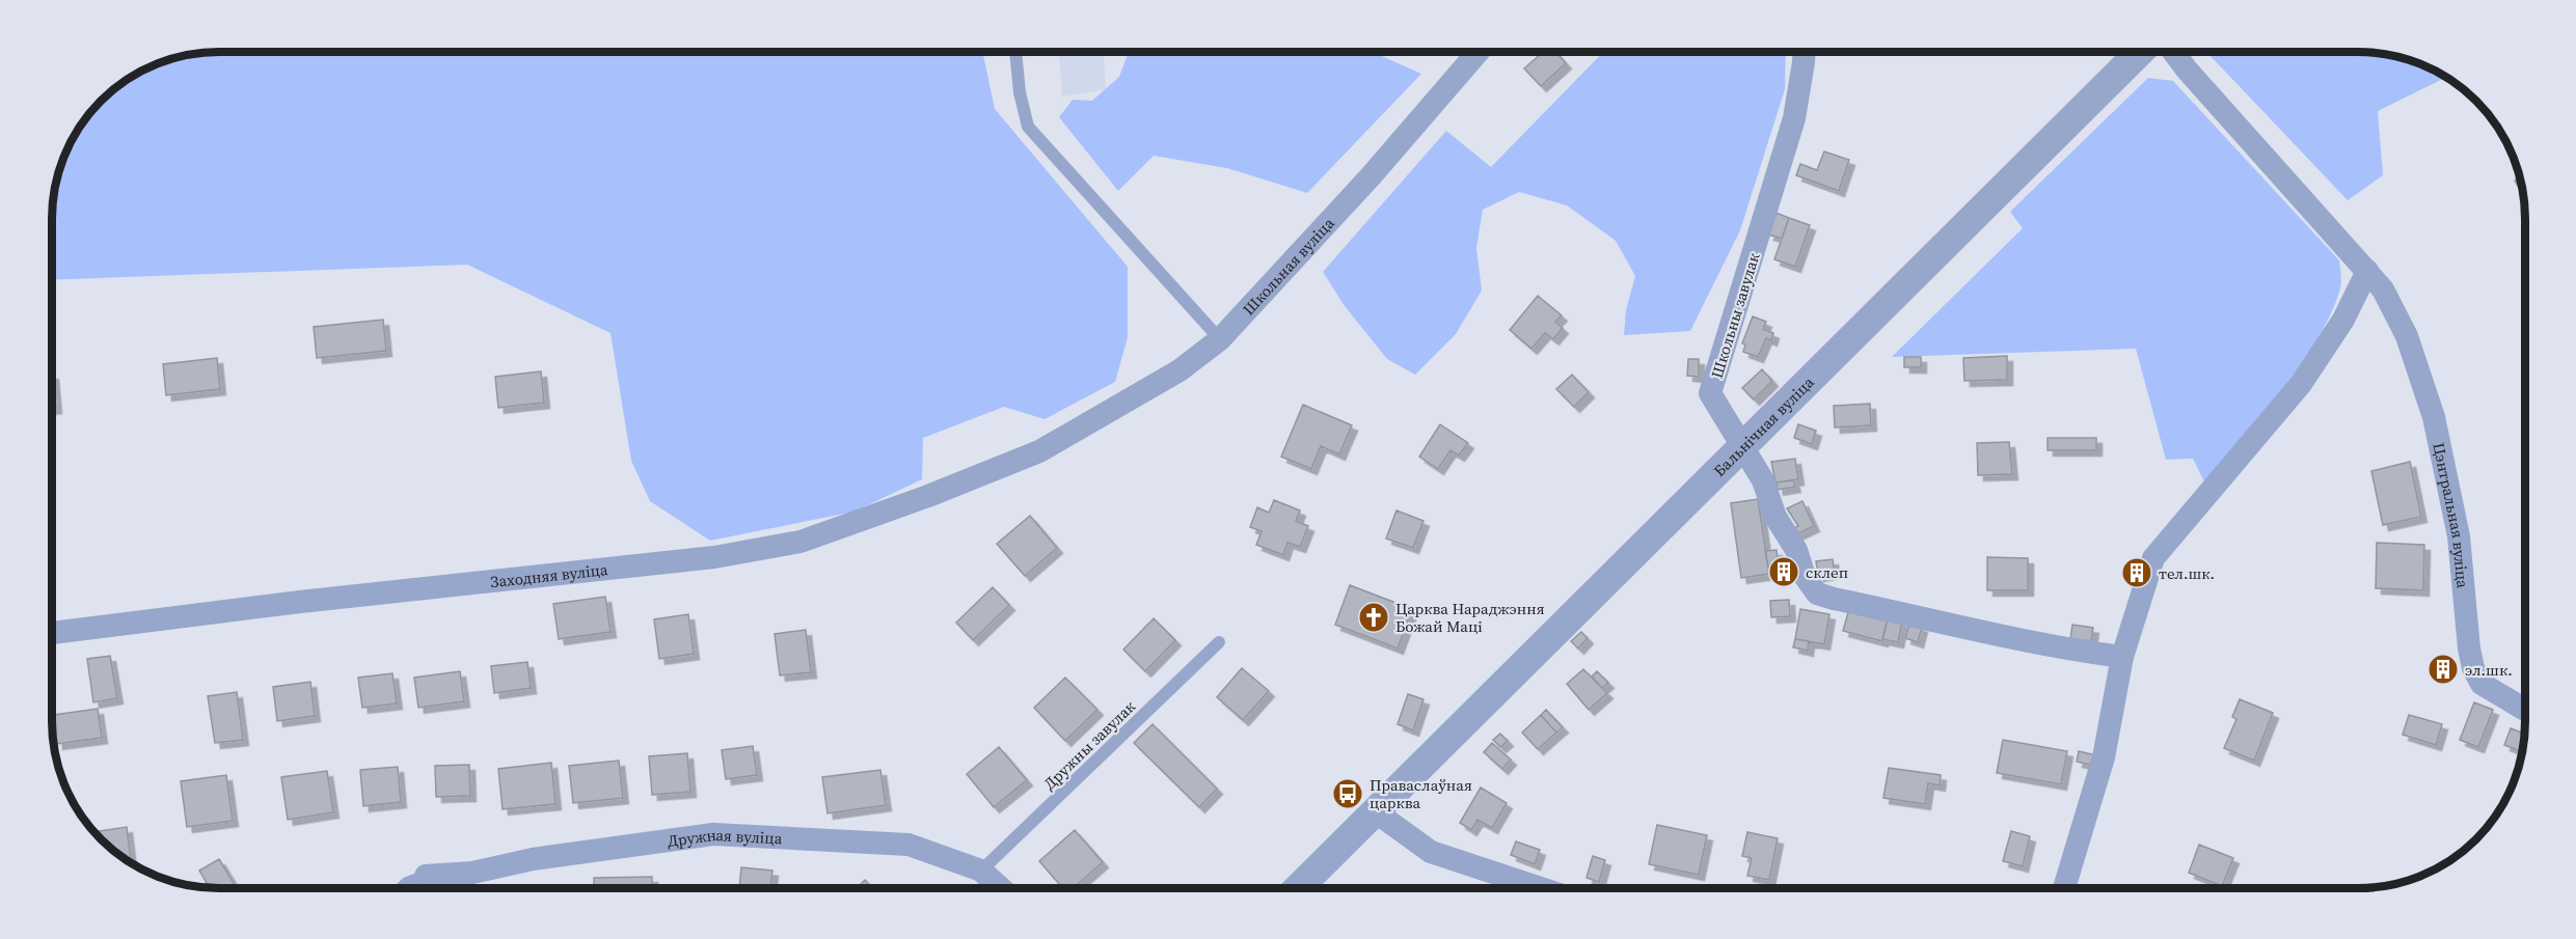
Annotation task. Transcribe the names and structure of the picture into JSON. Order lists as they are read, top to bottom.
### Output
{
  "streets": {
    "street": [
      "Школьная вуліца",
      "Школьны завулак",
      "Бальнічная вуліца",
      "Цэнтральная вуліца",
      "Заходняя вуліца",
      "Дружная вуліца"
    ],
    "lane": ["Дружны завулак"]
  },
  "crossings": [
    ["Школьная вуліца", "Заходняя вуліца"],
    ["Школьны завулак", "Бальнічная вуліца"],
    ["Дружны завулак", "Дружная вуліца"]
  ],
  "places": {
    "building": ["склеп", "тел.шк.", "эл.шк."],
    "church": ["Царква Нараджэння Божай Маці"],
    "bus stop": ["Праваслаўная царква"]
  }
}
